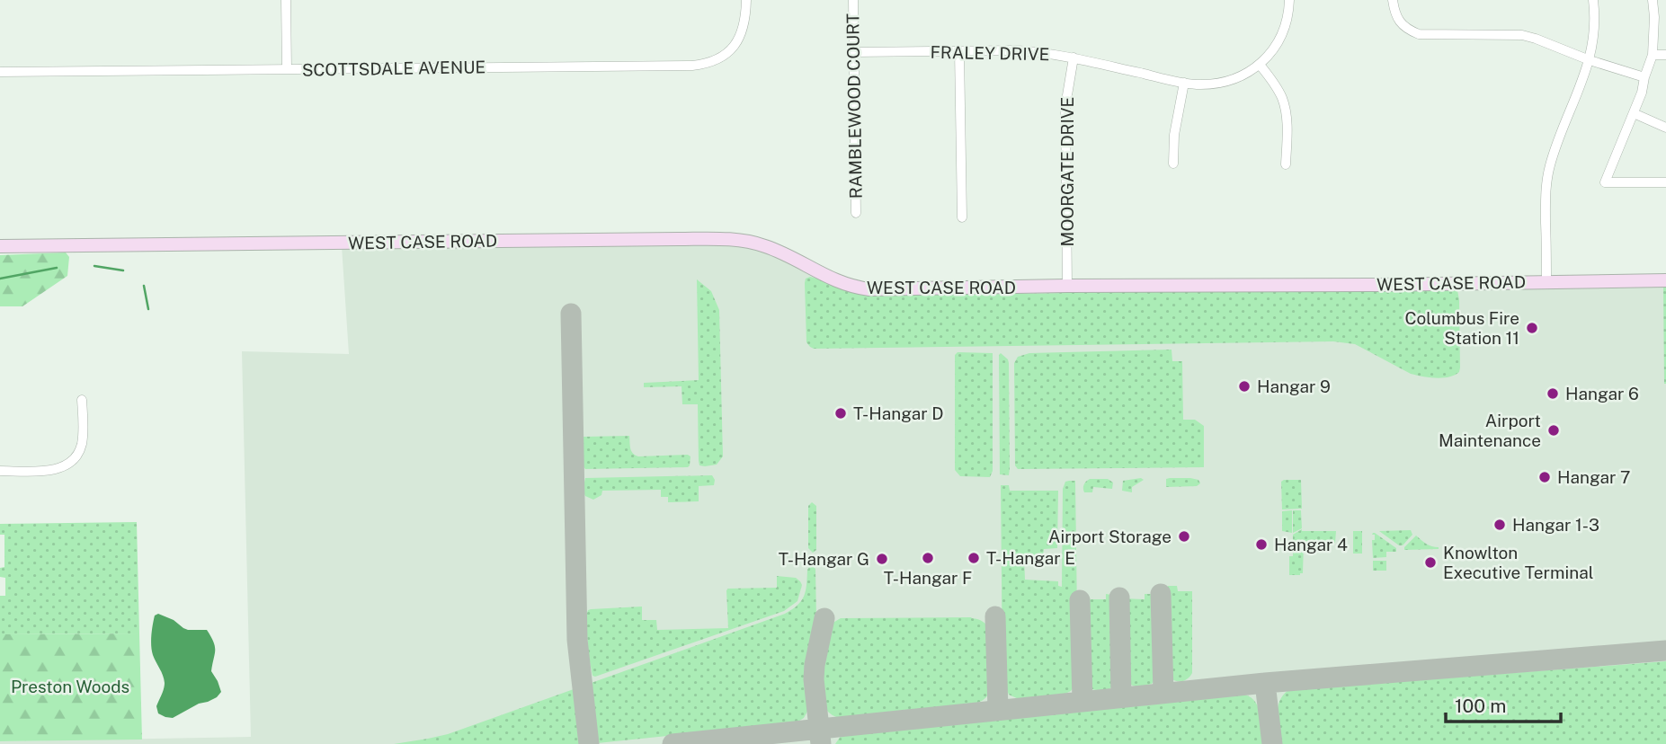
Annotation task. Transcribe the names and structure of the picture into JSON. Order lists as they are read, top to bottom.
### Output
{
  "streets": {
    "main road": ["WEST CASE ROAD"],
    "street": [
      "FRALEY DRIVE",
      "SCOTTSDALE AVENUE",
      "RAMBLEWOOD COURT",
      "MOORGATE DRIVE"
    ]
  },
  "crossings": [
    ["FRALEY DRIVE", "RAMBLEWOOD COURT"],
    ["FRALEY DRIVE", "MOORGATE DRIVE"],
    ["MOORGATE DRIVE", "WEST CASE ROAD"]
  ],
  "parks": ["Preston Woods"],
  "places": [
    "Columbus Fire Station 11",
    "Hangar 9",
    "Hangar 6",
    "T-Hangar D",
    "Airport Maintenance",
    "Hangar 7",
    "Hangar 1-3",
    "Airport Storage",
    "Hangar 4",
    "T-Hangar F",
    "T-Hangar E",
    "T-Hangar G",
    "Knowlton Executive Terminal"
  ],
  "scale_bar": "100 m"
}
